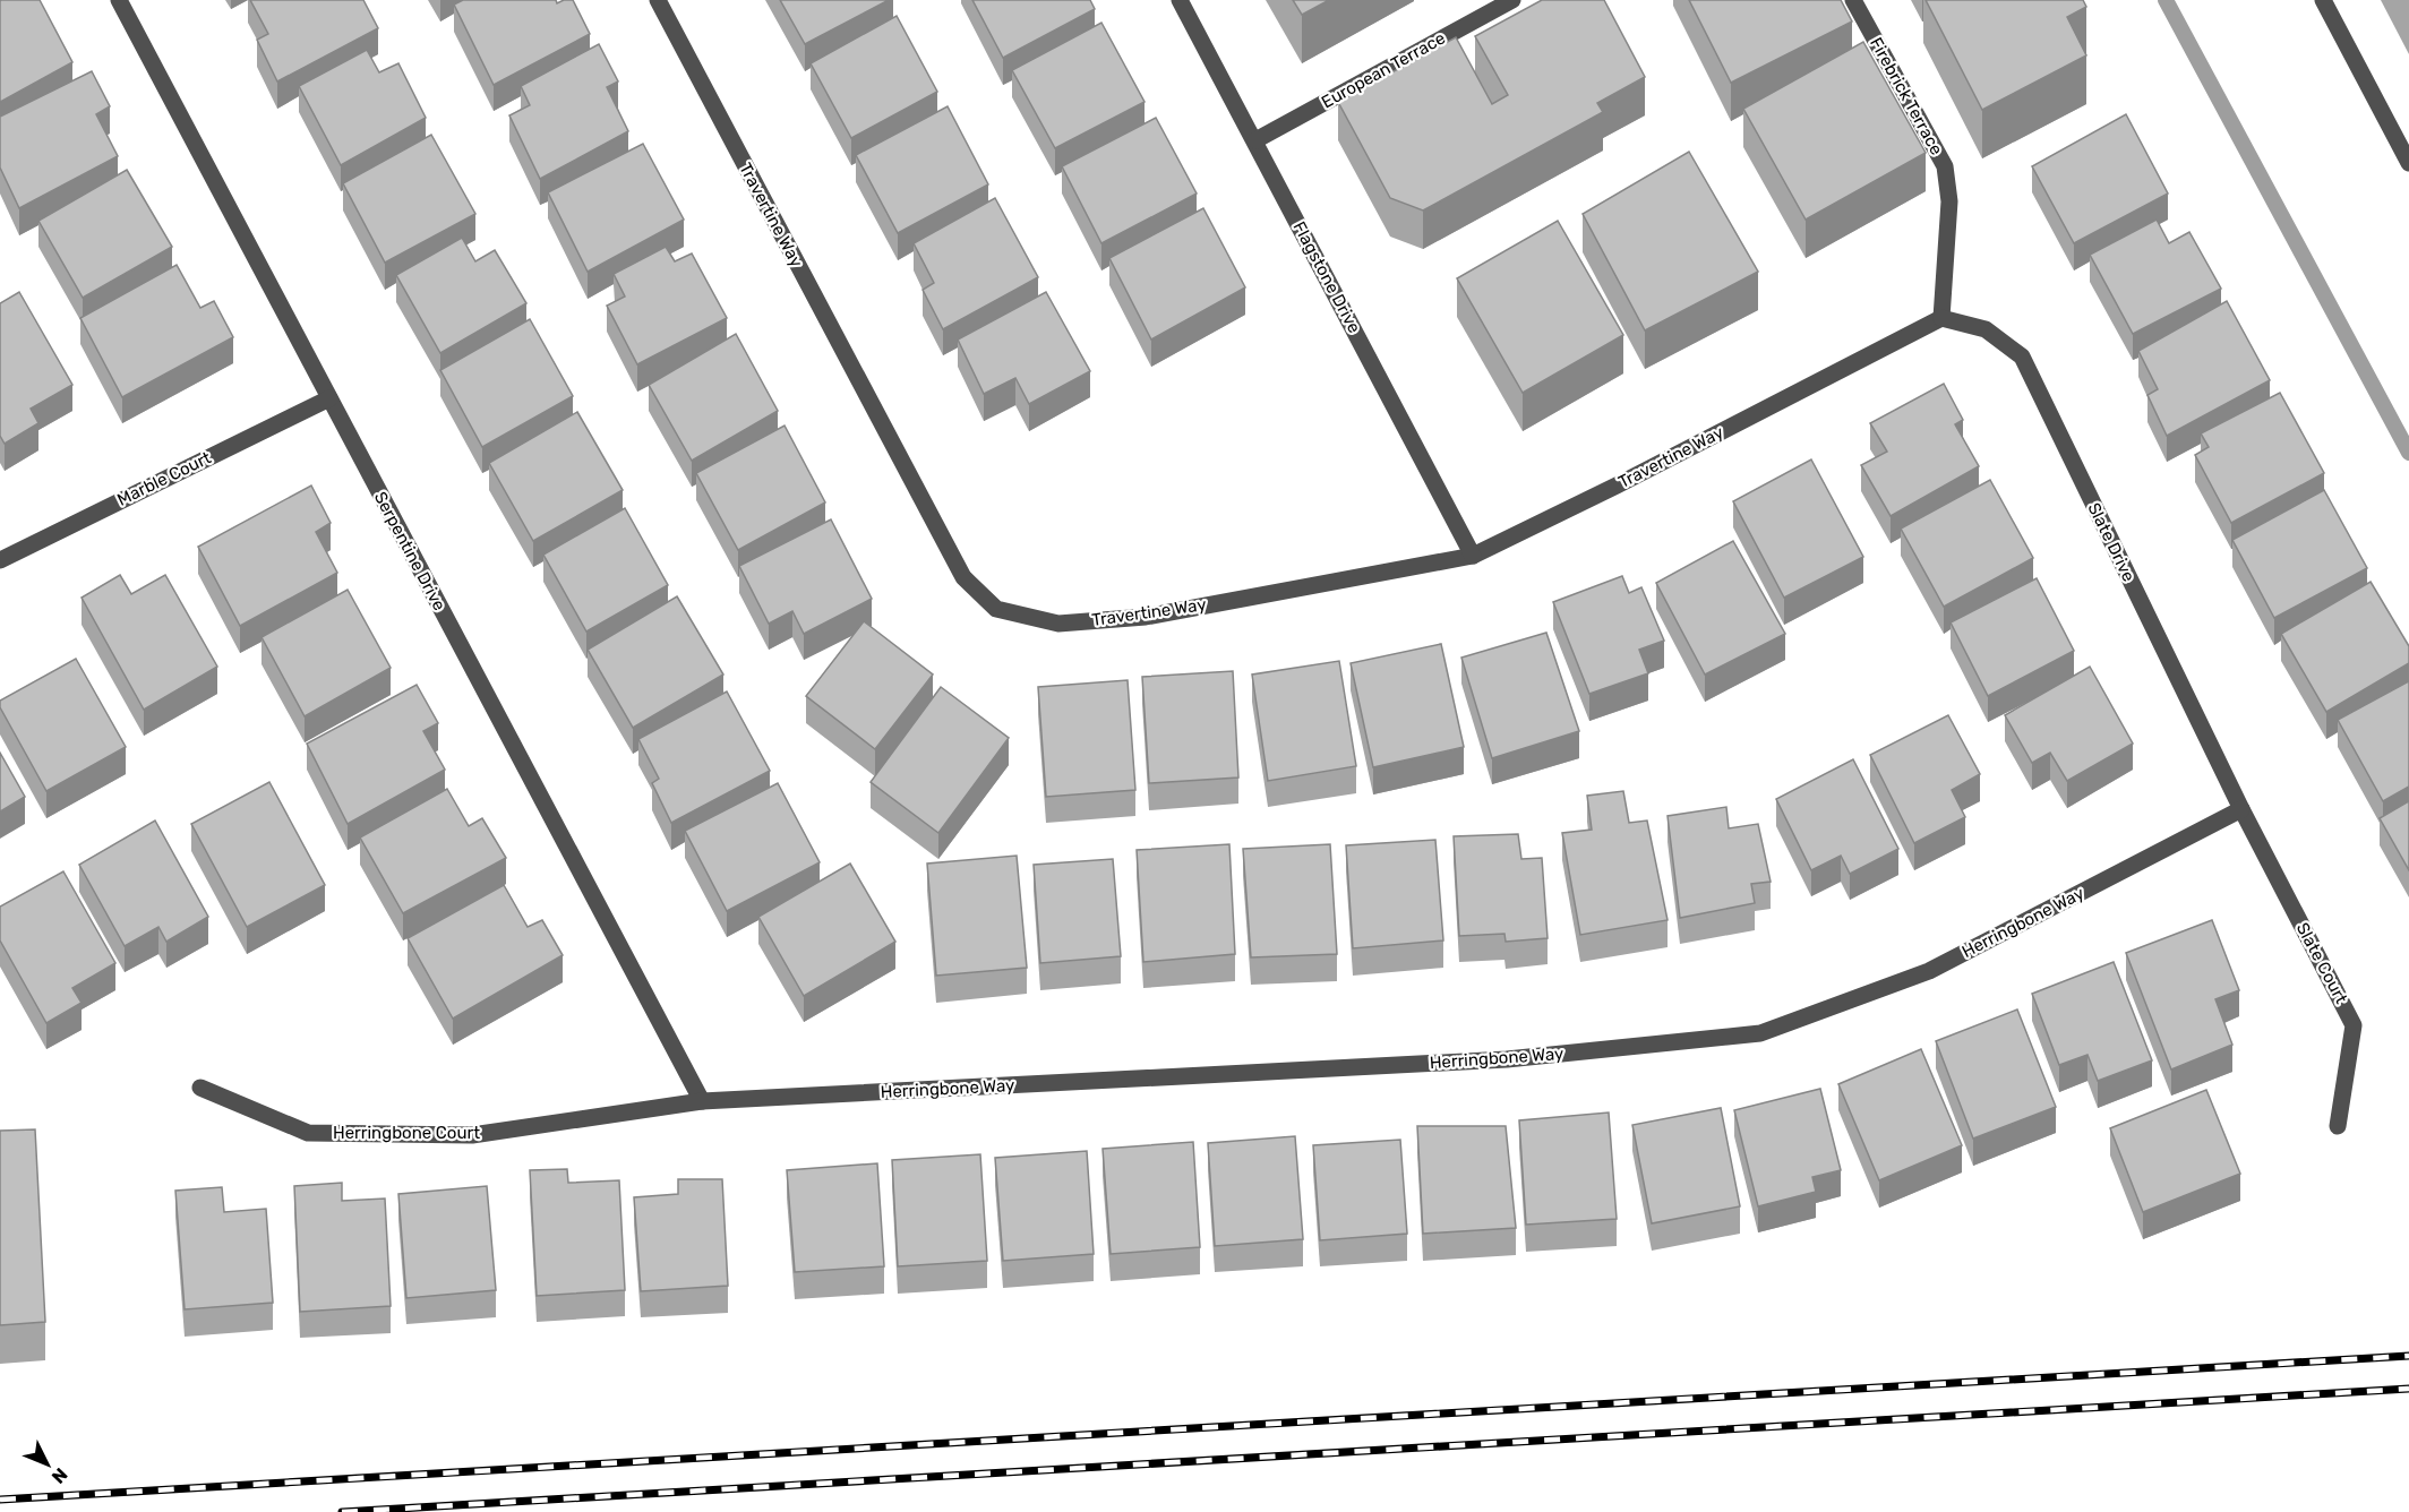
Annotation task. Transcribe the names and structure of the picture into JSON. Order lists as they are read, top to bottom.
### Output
{
  "streets": {
    "street": [
      "European Terrace",
      "Firebrick Terrace",
      "Travertine Way",
      "Flagstone Drive",
      "Marble Court",
      "Slate Drive",
      "Serpentine Drive",
      "Herringbone Way",
      "Slate Court",
      "Herringbone Court"
    ]
  },
  "crossings": [
    ["European Terrace", "Flagstone Drive"],
    ["Firebrick Terrace", "Travertine Way"],
    ["Firebrick Terrace", "Slate Drive"],
    ["Travertine Way", "Flagstone Drive"],
    ["Travertine Way", "Slate Drive"],
    ["Marble Court", "Serpentine Drive"],
    ["Slate Drive", "Herringbone Way"],
    ["Slate Drive", "Slate Court"],
    ["Serpentine Drive", "Herringbone Way"],
    ["Serpentine Drive", "Herringbone Court"],
    ["Herringbone Way", "Slate Court"],
    ["Herringbone Way", "Herringbone Court"]
  ],
  "north": "bottom right"
}
